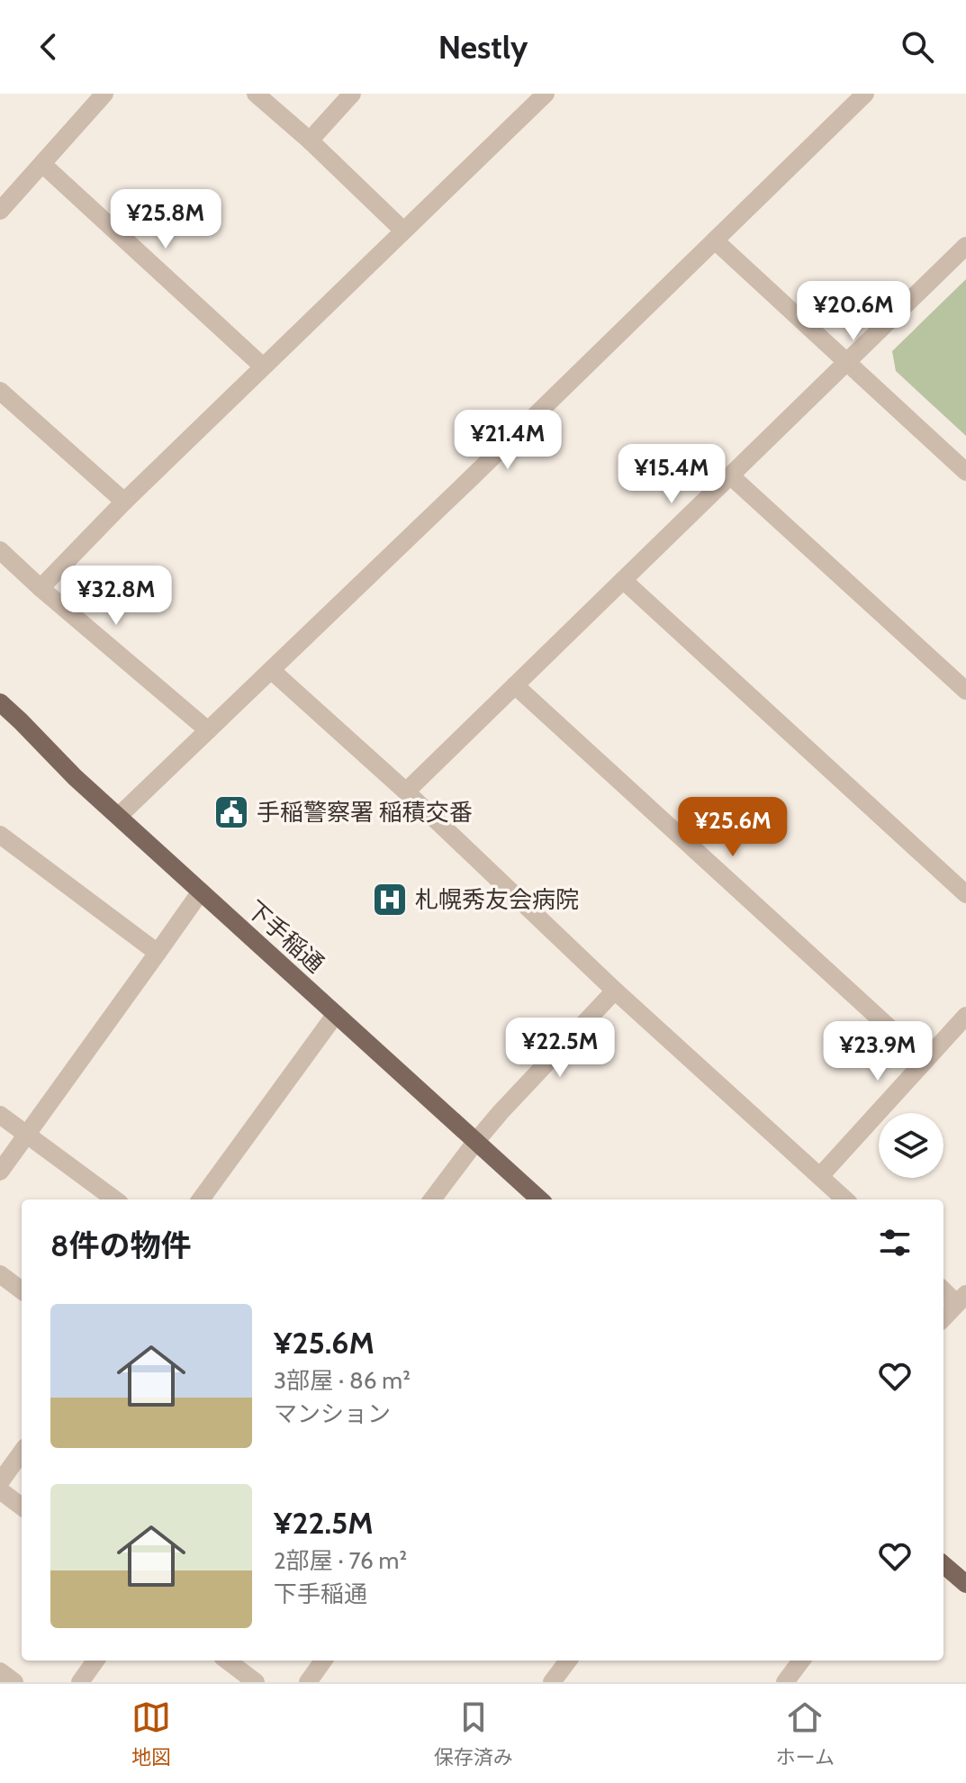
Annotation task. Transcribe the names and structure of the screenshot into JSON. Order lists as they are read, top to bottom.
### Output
{
  "streets": {
    "main road": ["下手稲通"]
  },
  "places": {
    "public building": ["手稲警察署 稲積交番"],
    "hospital": ["札幌秀友会病院"]
  },
  "page": {
    "header": "Nestly",
    "price": [
      "¥25.8M",
      "¥20.6M",
      "¥21.4M",
      "¥15.4M",
      "¥32.8M",
      "¥25.6M",
      "¥22.5M",
      "¥23.9M"
    ],
    "heading": "8件の物件",
    "list": [
      {
        "name": "¥25.6M",
        "note": "3部屋 · 86 m² · マンション"
      },
      {
        "name": "¥22.5M",
        "note": "2部屋 · 76 m² · 下手稲通"
      }
    ],
    "tabs": ["地図", "保存済み", "ホーム"]
  }
}
